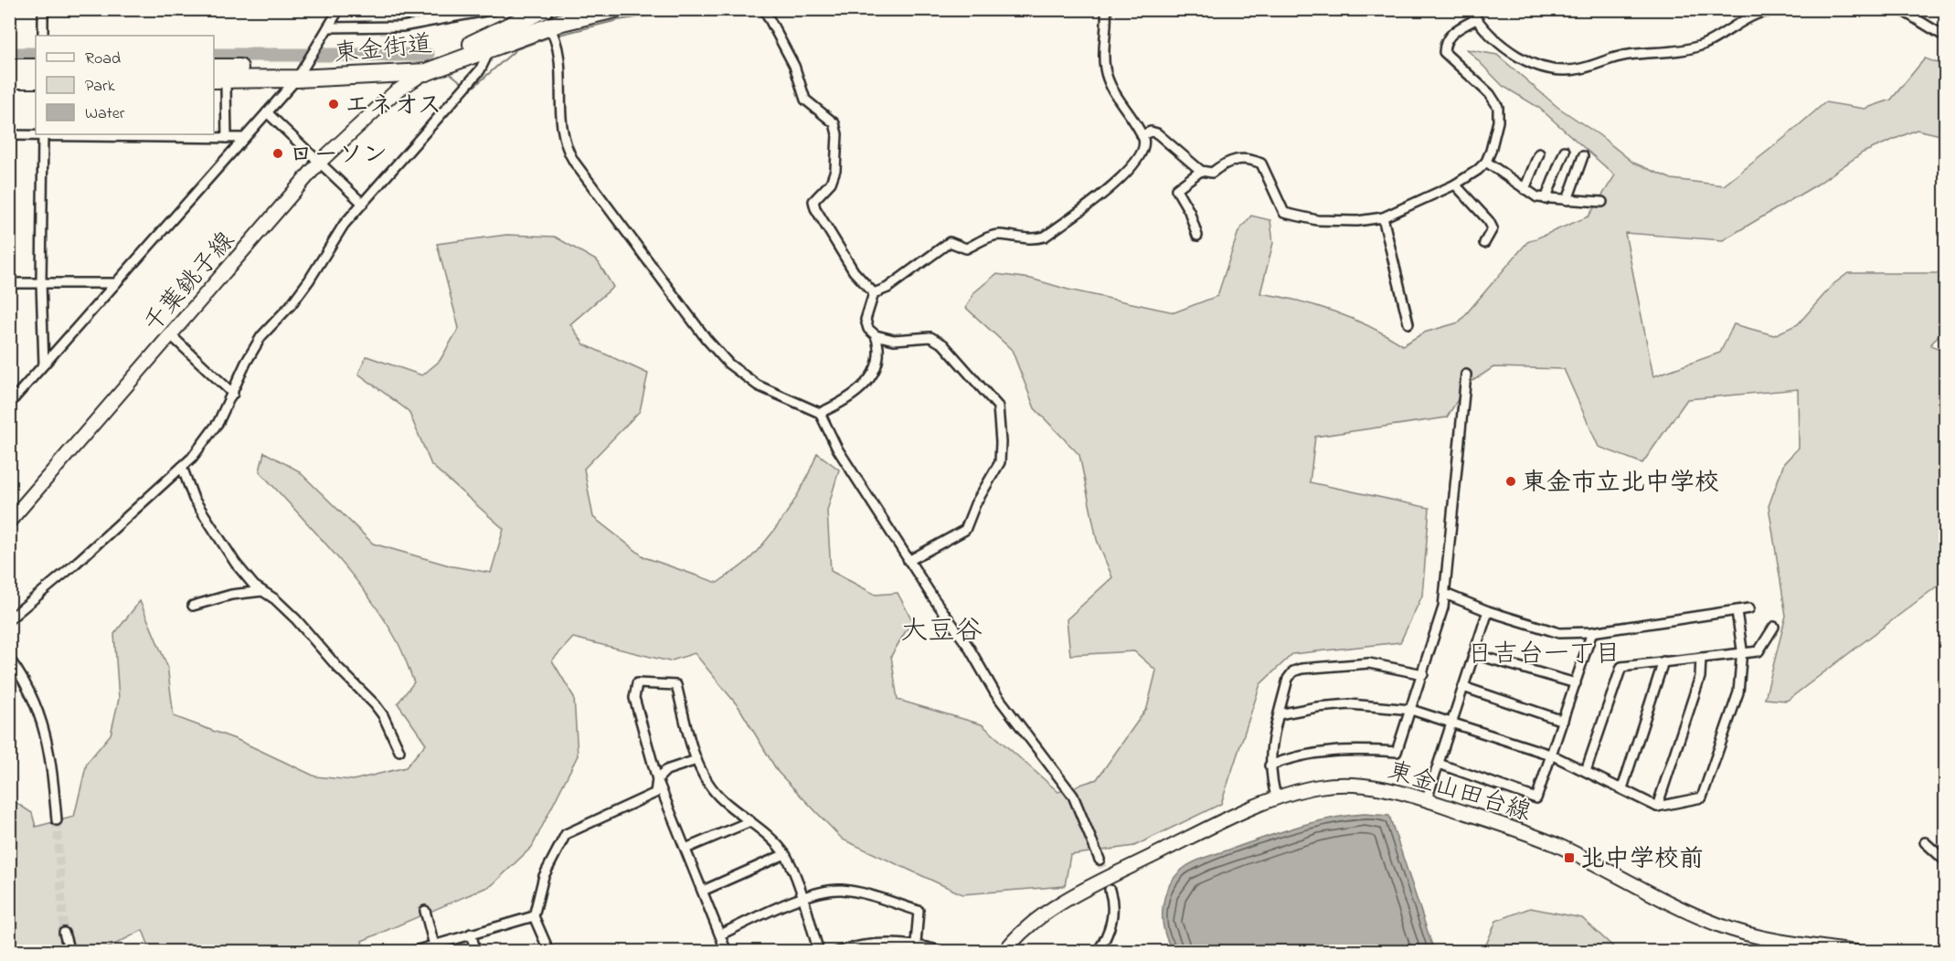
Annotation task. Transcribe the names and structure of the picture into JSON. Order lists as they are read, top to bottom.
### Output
{
  "streets": {
    "highway": ["東金街道"],
    "main road": ["千葉銚子線", "東金山田台線"]
  },
  "crossings": [
    ["東金街道", "千葉銚子線"]
  ],
  "districts": ["大豆谷", "日吉台一丁目"],
  "places": {
    "other": ["エネオス", "ローソン", "東金市立北中学校"],
    "transit": ["北中学校前"]
  },
  "legend": ["Road", "Park", "Water"]
}
